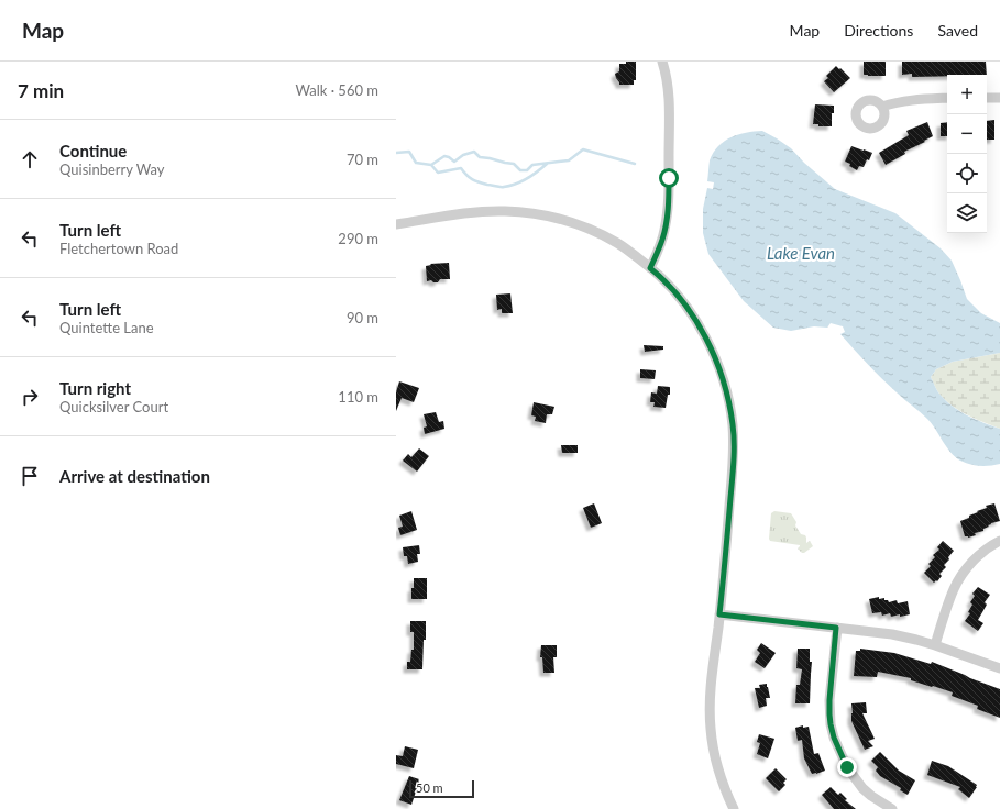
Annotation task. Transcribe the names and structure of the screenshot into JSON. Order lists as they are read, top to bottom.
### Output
{
  "water": ["Lake Evan"],
  "scale_bar": "50 m",
  "page": {
    "header": "Map",
    "nav": ["Map", "Directions", "Saved"],
    "heading": ["7 min", "Walk · 560 m"],
    "map_buttons": ["+", "−"],
    "list": [
      ["Continue", "Quisinberry Way", "70 m"],
      ["Turn left", "Fletchertown Road", "290 m"],
      ["Turn left", "Quintette Lane", "90 m"],
      ["Turn right", "Quicksilver Court", "110 m"],
      "Arrive at destination"
    ],
    "scale": "50 m"
  }
}
